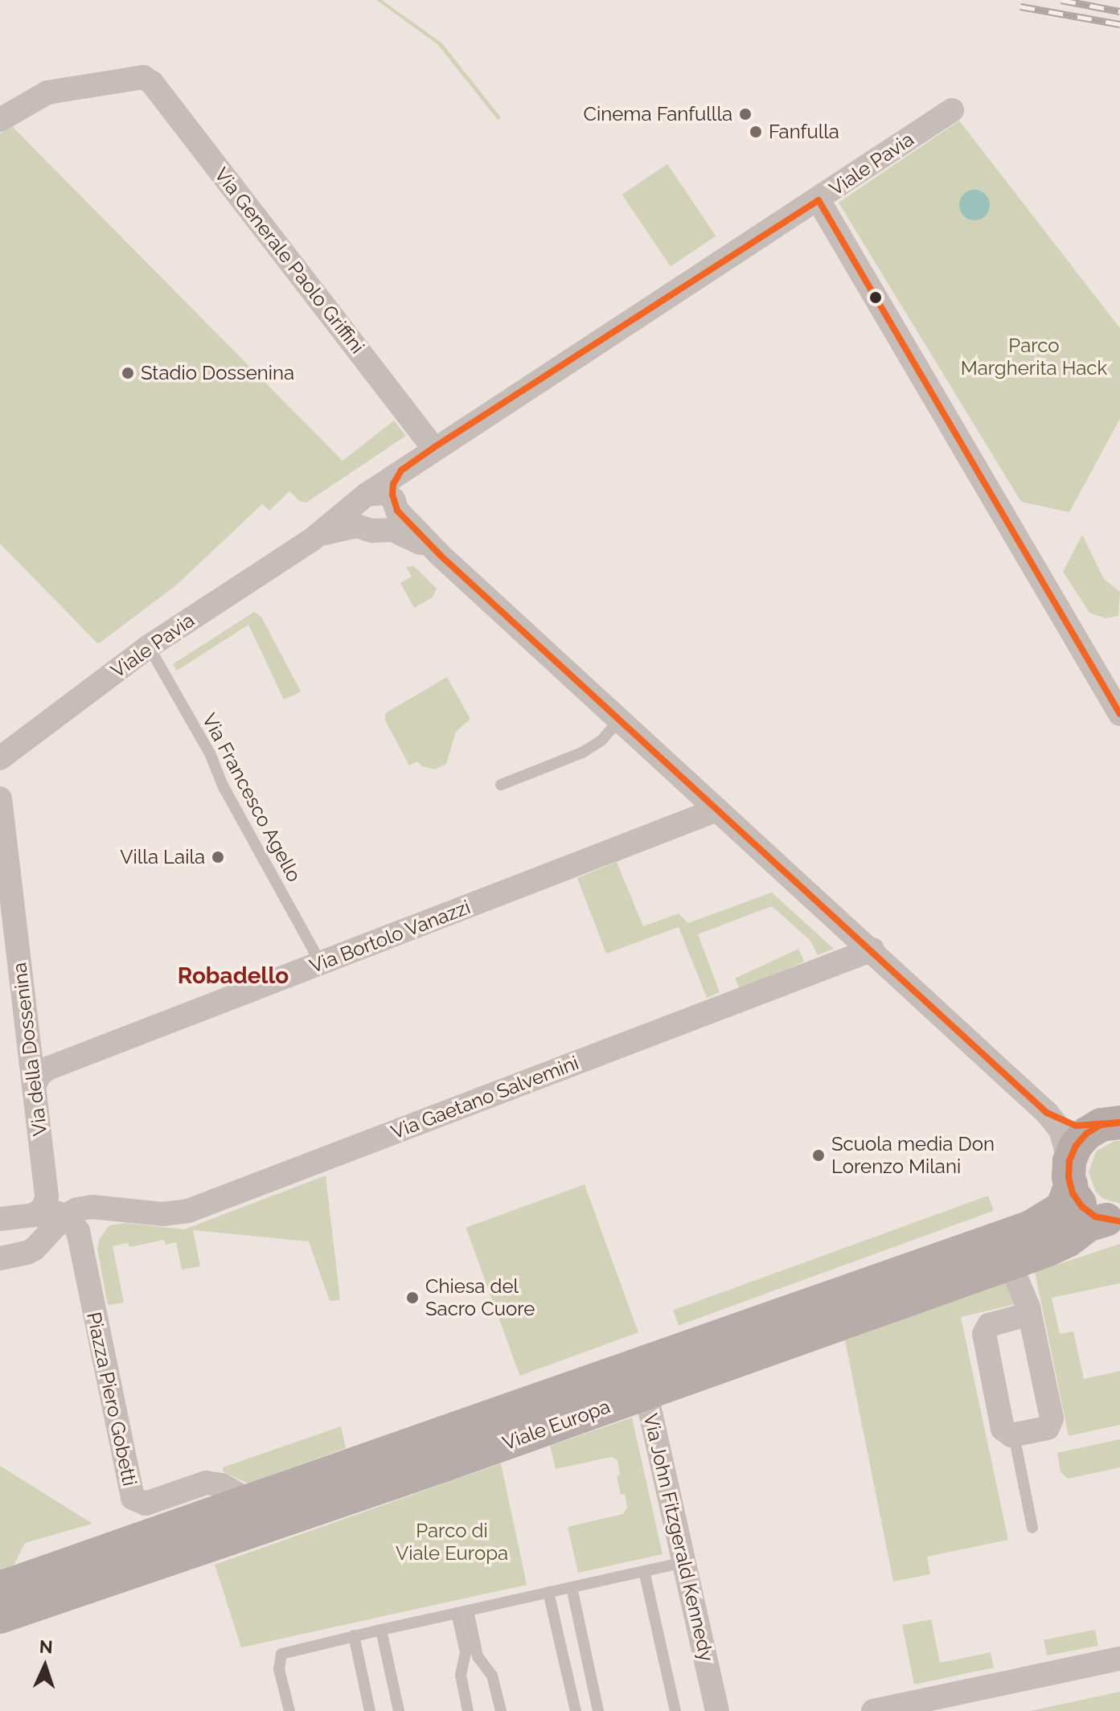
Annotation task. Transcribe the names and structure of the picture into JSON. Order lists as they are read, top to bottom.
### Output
{
  "streets": {
    "street": [
      "Viale Pavia",
      "Via Generale Paolo Griffini",
      "Via Bortolo Vanazzi",
      "Via della Dossenina",
      "Via Gaetano Salvemini",
      "Piazza Piero Gobetti",
      "Viale Europa",
      "Via John Fitzgerald Kennedy"
    ],
    "lane": ["Via Francesco Agello"]
  },
  "crossings": [
    ["Viale Pavia", "Via Generale Paolo Griffini"],
    ["Viale Pavia", "Via Francesco Agello"],
    ["Via Francesco Agello", "Via Bortolo Vanazzi"],
    ["Via Bortolo Vanazzi", "Via della Dossenina"],
    ["Via Gaetano Salvemini", "Piazza Piero Gobetti"],
    ["Piazza Piero Gobetti", "Viale Europa"],
    ["Viale Europa", "Via John Fitzgerald Kennedy"]
  ],
  "districts": ["Robadello"],
  "parks": ["Parco Margherita Hack", "Parco di Viale Europa"],
  "places": [
    "Cinema Fanfullla",
    "Fanfulla",
    "Stadio Dossenina",
    "Villa Laila",
    "Scuola media Don Lorenzo Milani",
    "Chiesa del Sacro Cuore"
  ],
  "north": "top"
}
